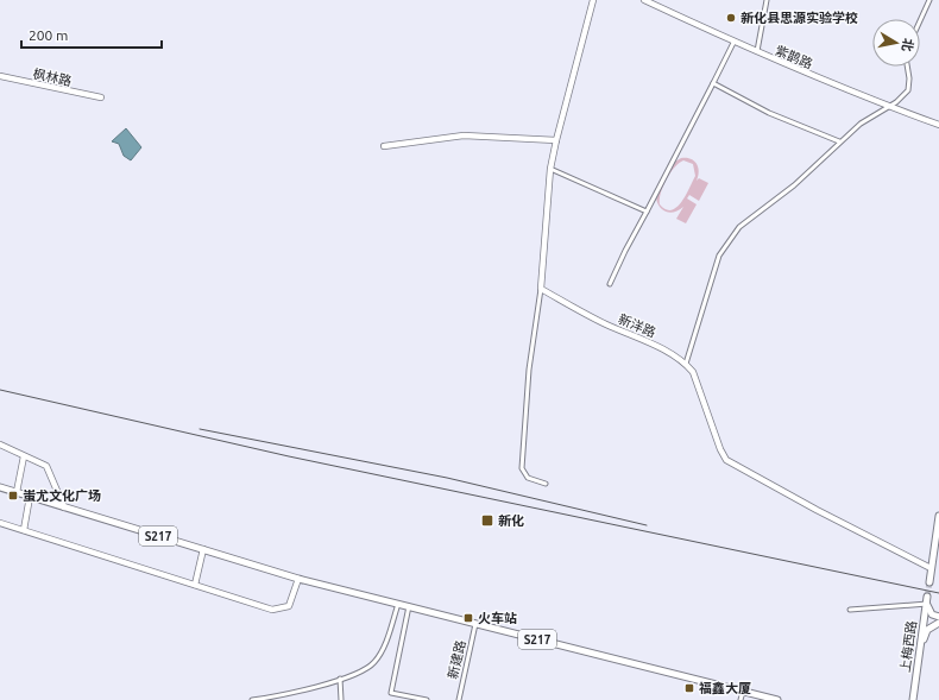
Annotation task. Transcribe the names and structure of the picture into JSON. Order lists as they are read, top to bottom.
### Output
{
  "streets": {
    "main road": ["S217", "上梅西路"],
    "street": [
      "紫鹊路",
      "枫林路",
      "新洋路",
      "新建路"
    ]
  },
  "crossings": [
    ["S217", "新建路"]
  ],
  "places": {
    "other": ["新化县思源实验学校"],
    "transit": [
      "蚩尤文化广场",
      "新化",
      "火车站",
      "福鑫大厦"
    ]
  },
  "scale_bar": "200 m",
  "north": "right"
}
